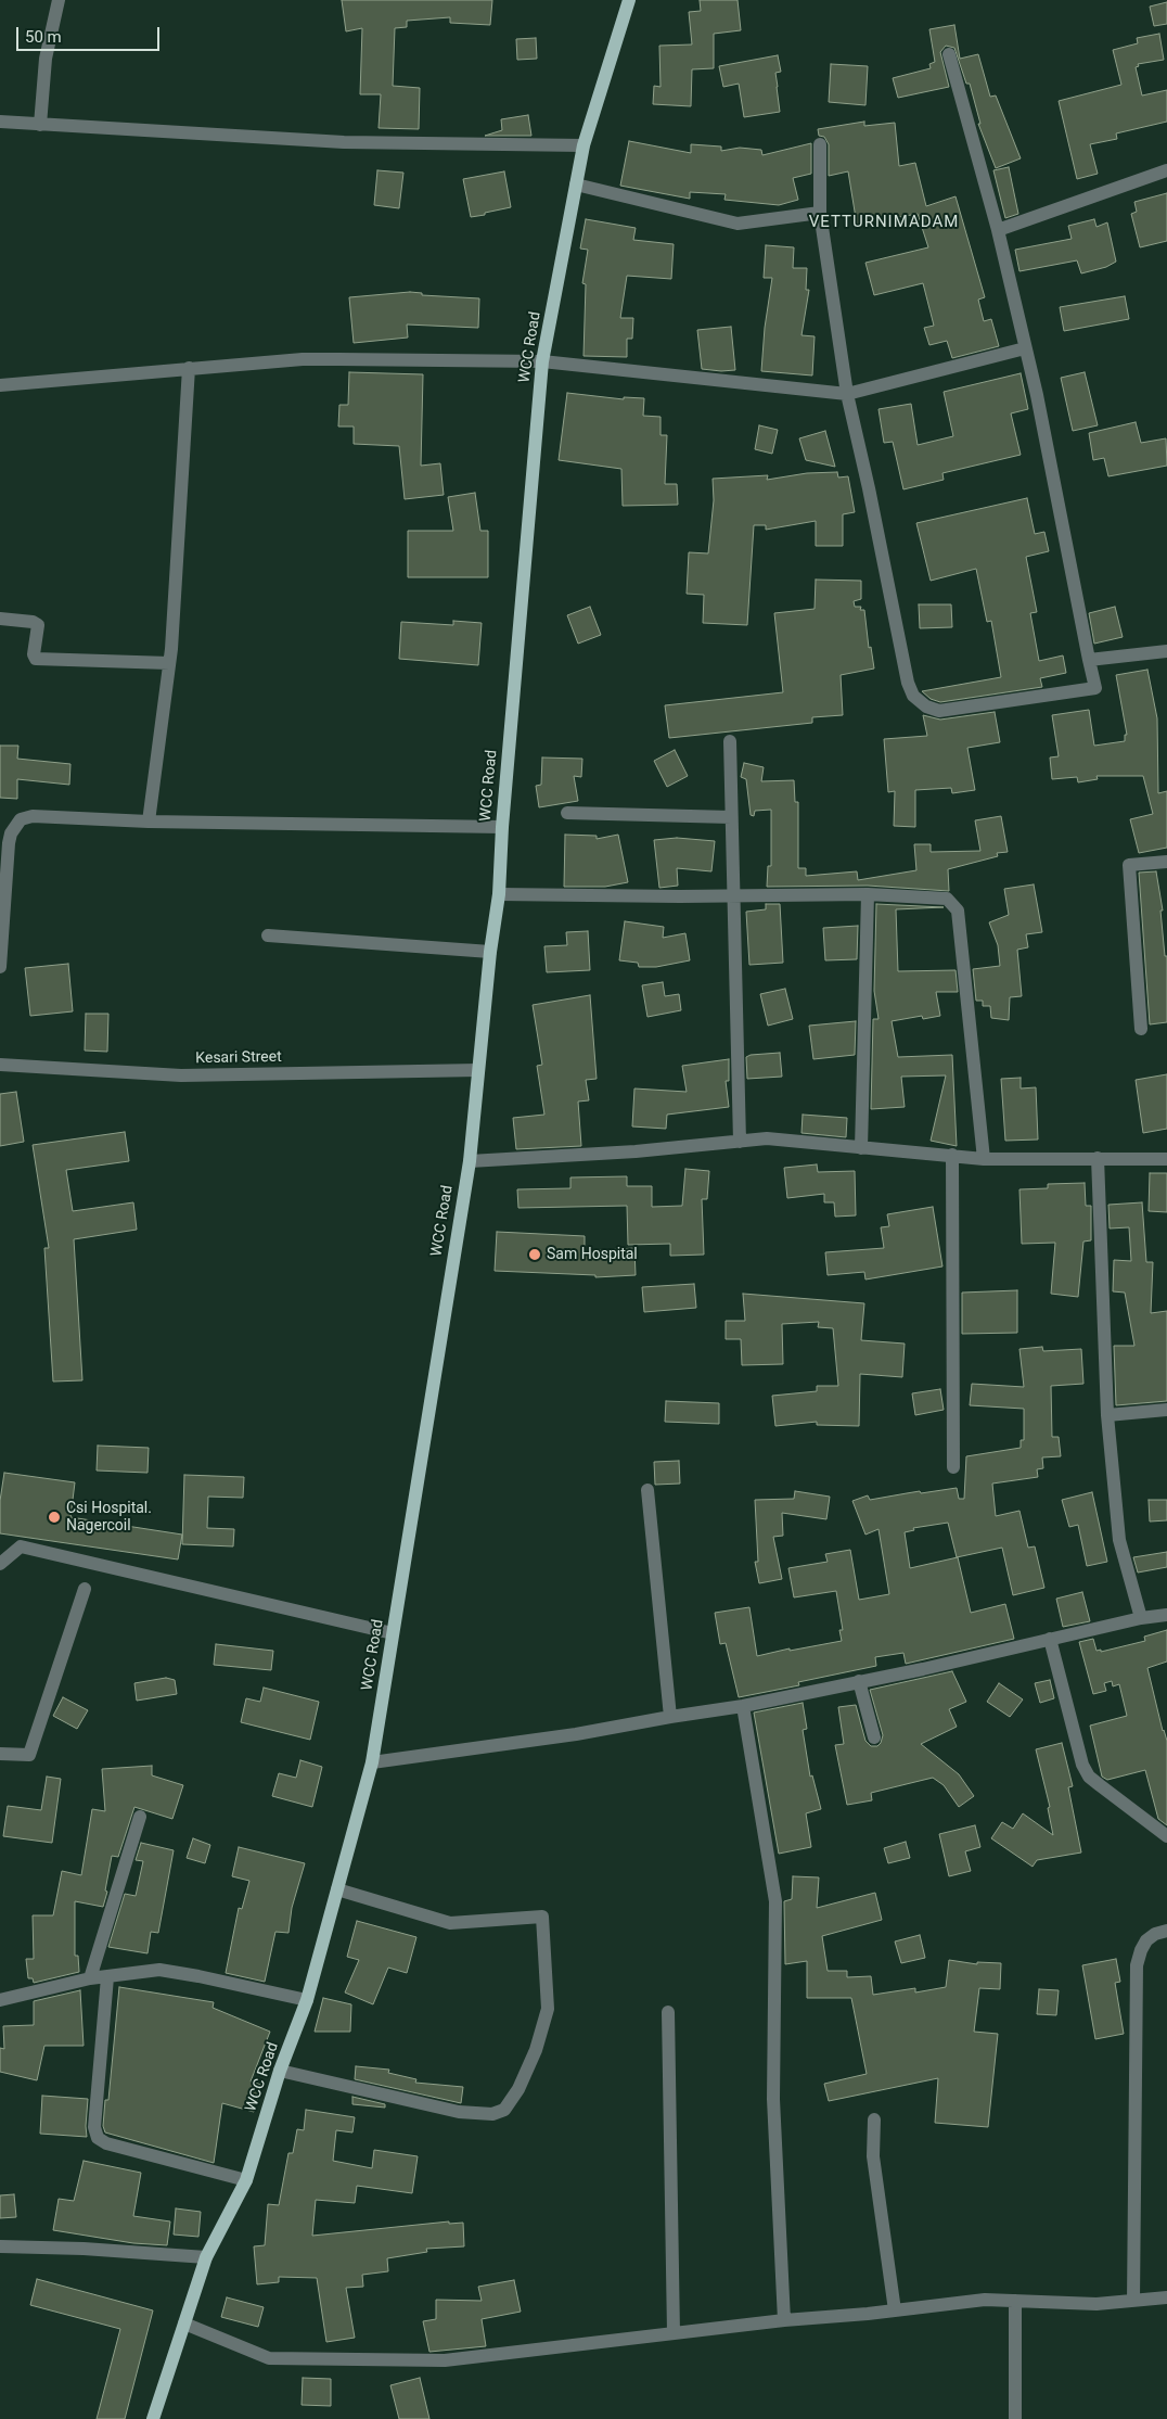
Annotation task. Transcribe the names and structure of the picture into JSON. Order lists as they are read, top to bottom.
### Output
{
  "streets": {
    "main road": ["WCC Road"],
    "street": ["Kesari Street"]
  },
  "crossings": [
    ["WCC Road", "Kesari Street"]
  ],
  "districts": ["VETTURNIMADAM"],
  "places": ["Sam Hospital", "Csi Hospital. Nagercoil"],
  "scale_bar": "50 m"
}
